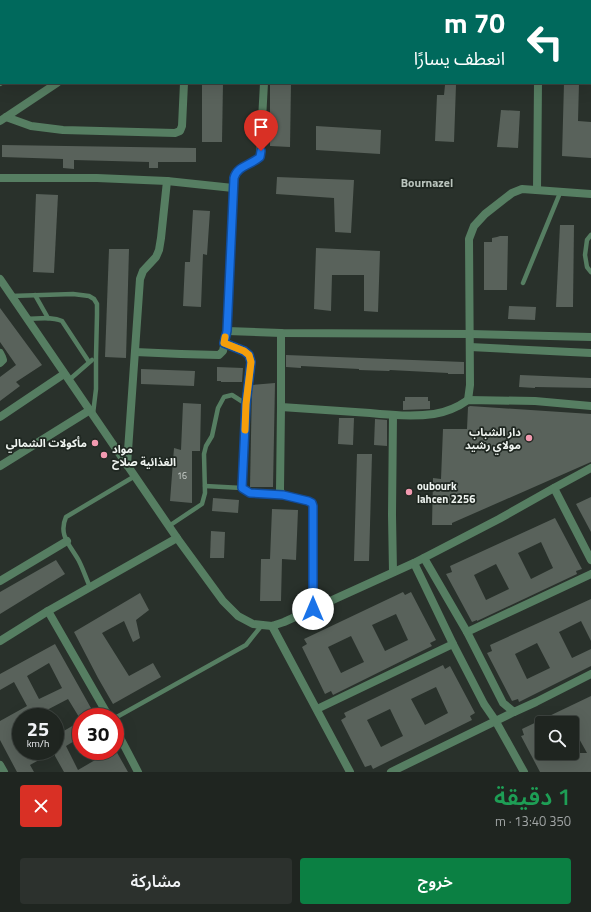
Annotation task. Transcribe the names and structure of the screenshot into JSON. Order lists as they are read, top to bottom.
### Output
{
  "districts": ["Bournazel"],
  "places": [
    "دار الشباب مولاي رشيد",
    "مأكولات الشمالي",
    "مواد الغذائية صلاح",
    "oubourk lahcen 2256"
  ],
  "house_numbers": ["16"],
  "page": {
    "turn": ["70 m", "انعطف يسارًا"],
    "speed": "25 km/h",
    "limit": "30",
    "heading": ["1 دقيقة", "350 m · 13:40"],
    "buttons": ["خروج", "مشاركة"]
  }
}
